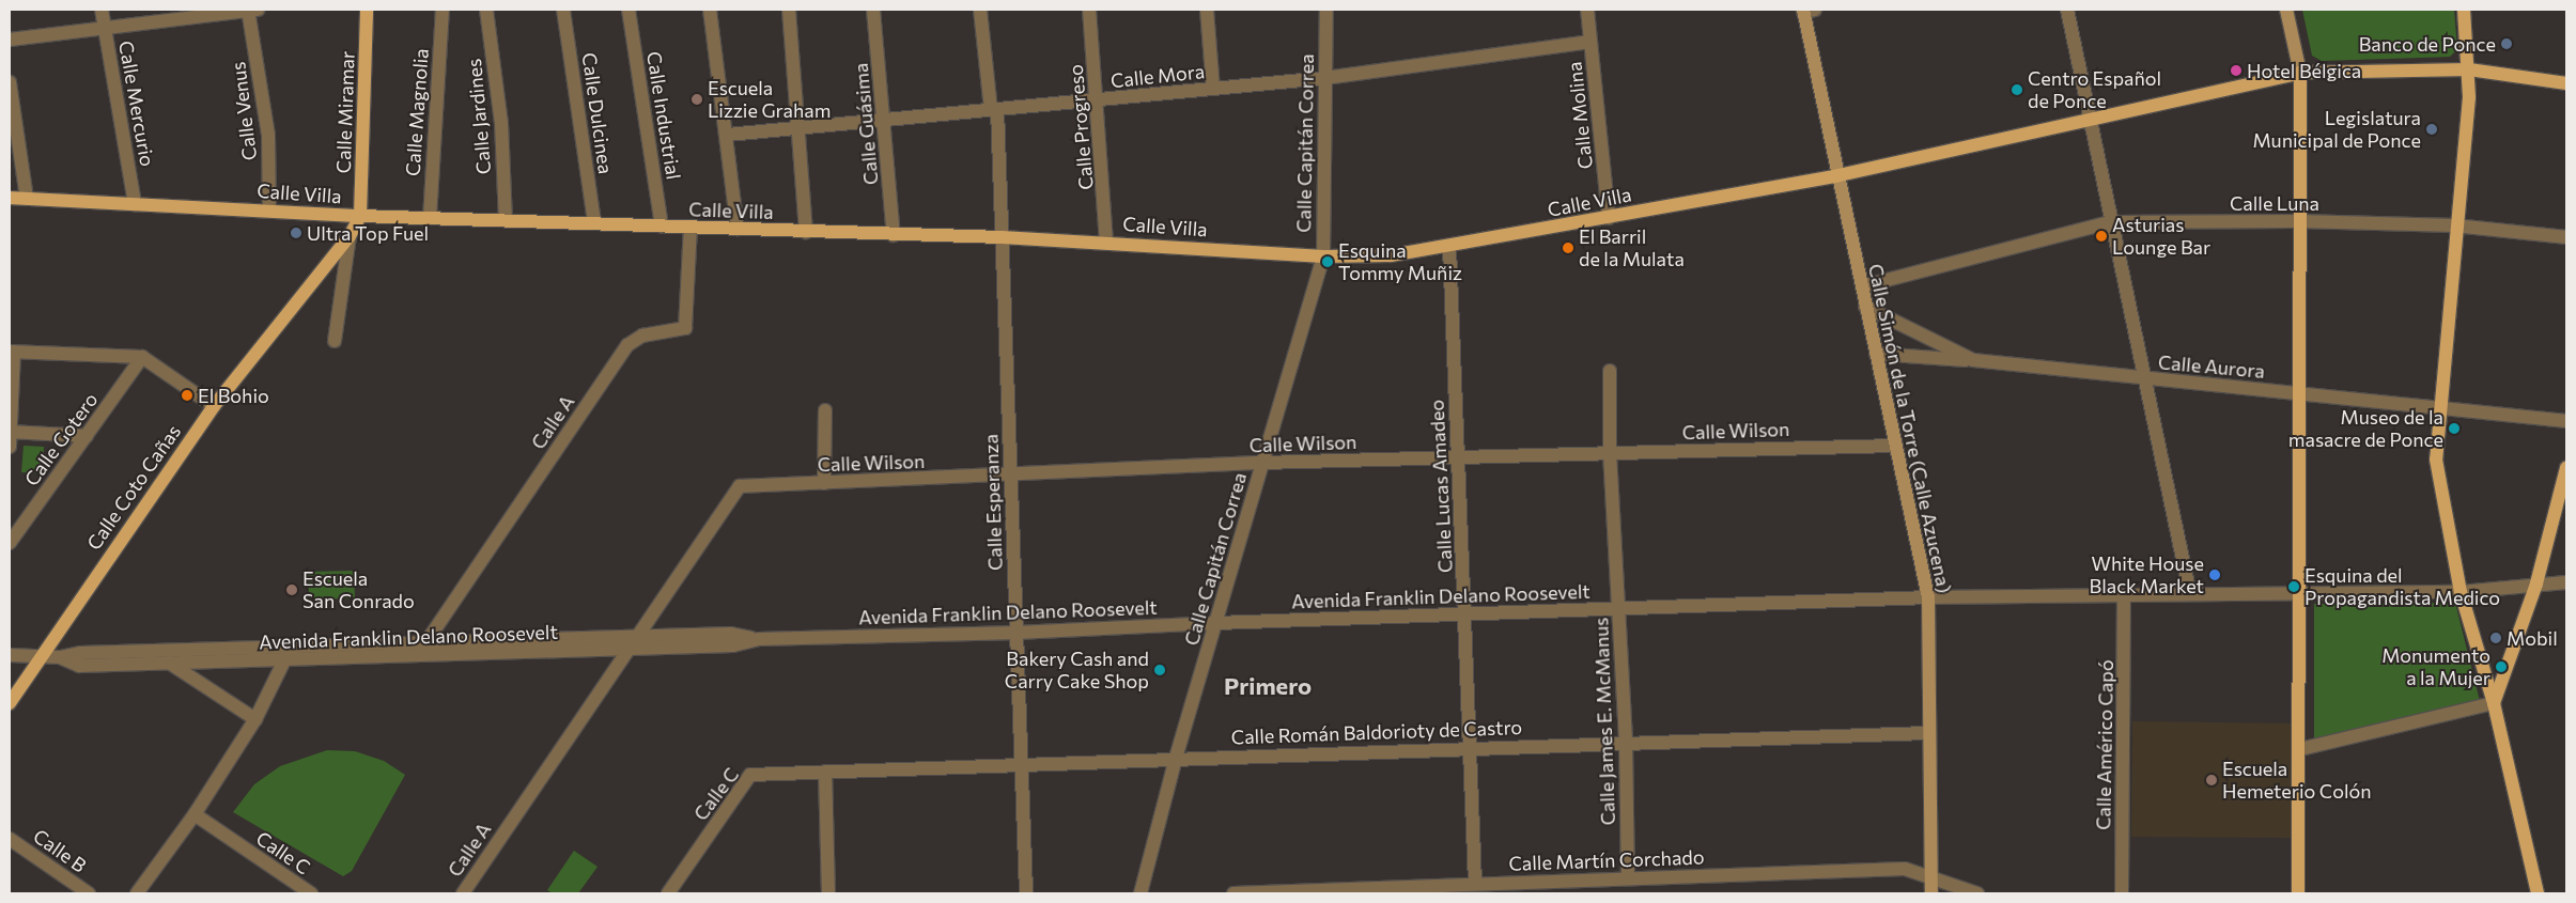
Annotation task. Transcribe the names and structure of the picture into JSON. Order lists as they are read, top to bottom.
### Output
{
  "streets": {
    "main road": ["Calle Miramar", "Calle Villa", "Calle Coto Cañas"],
    "street": [
      "Calle Mora",
      "Calle Mercurio",
      "Calle Venus",
      "Calle Magnolia",
      "Calle Dulcinea",
      "Calle Industrial",
      "Calle Molina",
      "Calle Jardines",
      "Calle Guásima",
      "Calle Progreso",
      "Calle Capitán Correa",
      "Calle Luna",
      "Calle Aurora",
      "Calle A",
      "Calle Simón de la Torre (Calle Azucena)",
      "Calle Wilson",
      "Calle Gotero",
      "Calle Lucas Amadeo",
      "Calle Esperanza",
      "Avenida Franklin Delano Roosevelt",
      "Calle James E. McManus",
      "Calle Román Baldorioty de Castro",
      "Calle Américo Capó",
      "Calle C",
      "Calle B",
      "Calle Martín Corchado"
    ]
  },
  "crossings": [
    ["Calle Mora", "Calle Molina"],
    ["Calle Mora", "Calle Guásima"],
    ["Calle Mora", "Calle Progreso"],
    ["Calle Mora", "Calle Capitán Correa"],
    ["Calle Mora", "Calle Esperanza"],
    ["Calle Mercurio", "Calle Villa"],
    ["Calle Venus", "Calle Villa"],
    ["Calle Miramar", "Calle Villa"],
    ["Calle Miramar", "Calle Coto Cañas"],
    ["Calle Magnolia", "Calle Villa"],
    ["Calle Dulcinea", "Calle Villa"],
    ["Calle Industrial", "Calle Villa"],
    ["Calle Molina", "Calle Villa"],
    ["Calle Jardines", "Calle Villa"],
    ["Calle Guásima", "Calle Villa"],
    ["Calle Progreso", "Calle Villa"],
    ["Calle Capitán Correa", "Calle Villa"],
    ["Calle Capitán Correa", "Calle Wilson"],
    ["Calle Capitán Correa", "Avenida Franklin Delano Roosevelt"],
    ["Calle Capitán Correa", "Calle Román Baldorioty de Castro"],
    ["Calle Villa", "Calle A"],
    ["Calle Villa", "Calle Simón de la Torre (Calle Azucena)"],
    ["Calle Villa", "Calle Lucas Amadeo"],
    ["Calle Villa", "Calle Coto Cañas"],
    ["Calle Villa", "Calle Esperanza"],
    ["Calle Luna", "Calle Simón de la Torre (Calle Azucena)"],
    ["Calle Aurora", "Calle Simón de la Torre (Calle Azucena)"],
    ["Calle A", "Calle Wilson"],
    ["Calle A", "Avenida Franklin Delano Roosevelt"],
    ["Calle Simón de la Torre (Calle Azucena)", "Calle Wilson"],
    ["Calle Simón de la Torre (Calle Azucena)", "Avenida Franklin Delano Roosevelt"],
    ["Calle Simón de la Torre (Calle Azucena)", "Calle Román Baldorioty de Castro"],
    ["Calle Simón de la Torre (Calle Azucena)", "Calle Martín Corchado"],
    ["Calle Wilson", "Calle Lucas Amadeo"],
    ["Calle Wilson", "Calle Esperanza"],
    ["Calle Wilson", "Calle James E. McManus"],
    ["Calle Lucas Amadeo", "Avenida Franklin Delano Roosevelt"],
    ["Calle Lucas Amadeo", "Calle Román Baldorioty de Castro"],
    ["Calle Lucas Amadeo", "Calle Martín Corchado"],
    ["Calle Coto Cañas", "Avenida Franklin Delano Roosevelt"],
    ["Calle Esperanza", "Avenida Franklin Delano Roosevelt"],
    ["Calle Esperanza", "Calle Román Baldorioty de Castro"],
    ["Avenida Franklin Delano Roosevelt", "Calle James E. McManus"],
    ["Avenida Franklin Delano Roosevelt", "Calle Américo Capó"],
    ["Calle James E. McManus", "Calle Román Baldorioty de Castro"],
    ["Calle James E. McManus", "Calle Martín Corchado"],
    ["Calle Román Baldorioty de Castro", "Calle C"]
  ],
  "districts": ["Primero"],
  "places": [
    "Banco de Ponce",
    "Hotel Bélgica",
    "Centro Español de Ponce",
    "Escuela Lizzie Graham",
    "Legislatura Municipal de Ponce",
    "Ultra Top Fuel",
    "Asturias Lounge Bar",
    "El Barril de la Mulata",
    "Esquina Tommy Muñiz",
    "El Bohio",
    "Museo de la masacre de Ponce",
    "White House Black Market",
    "Esquina del Propagandista Medico",
    "Escuela San Conrado",
    "Mobil",
    "Monumento a la Mujer",
    "Bakery Cash and Carry Cake Shop",
    "Escuela Hemeterio Colón"
  ]
}
